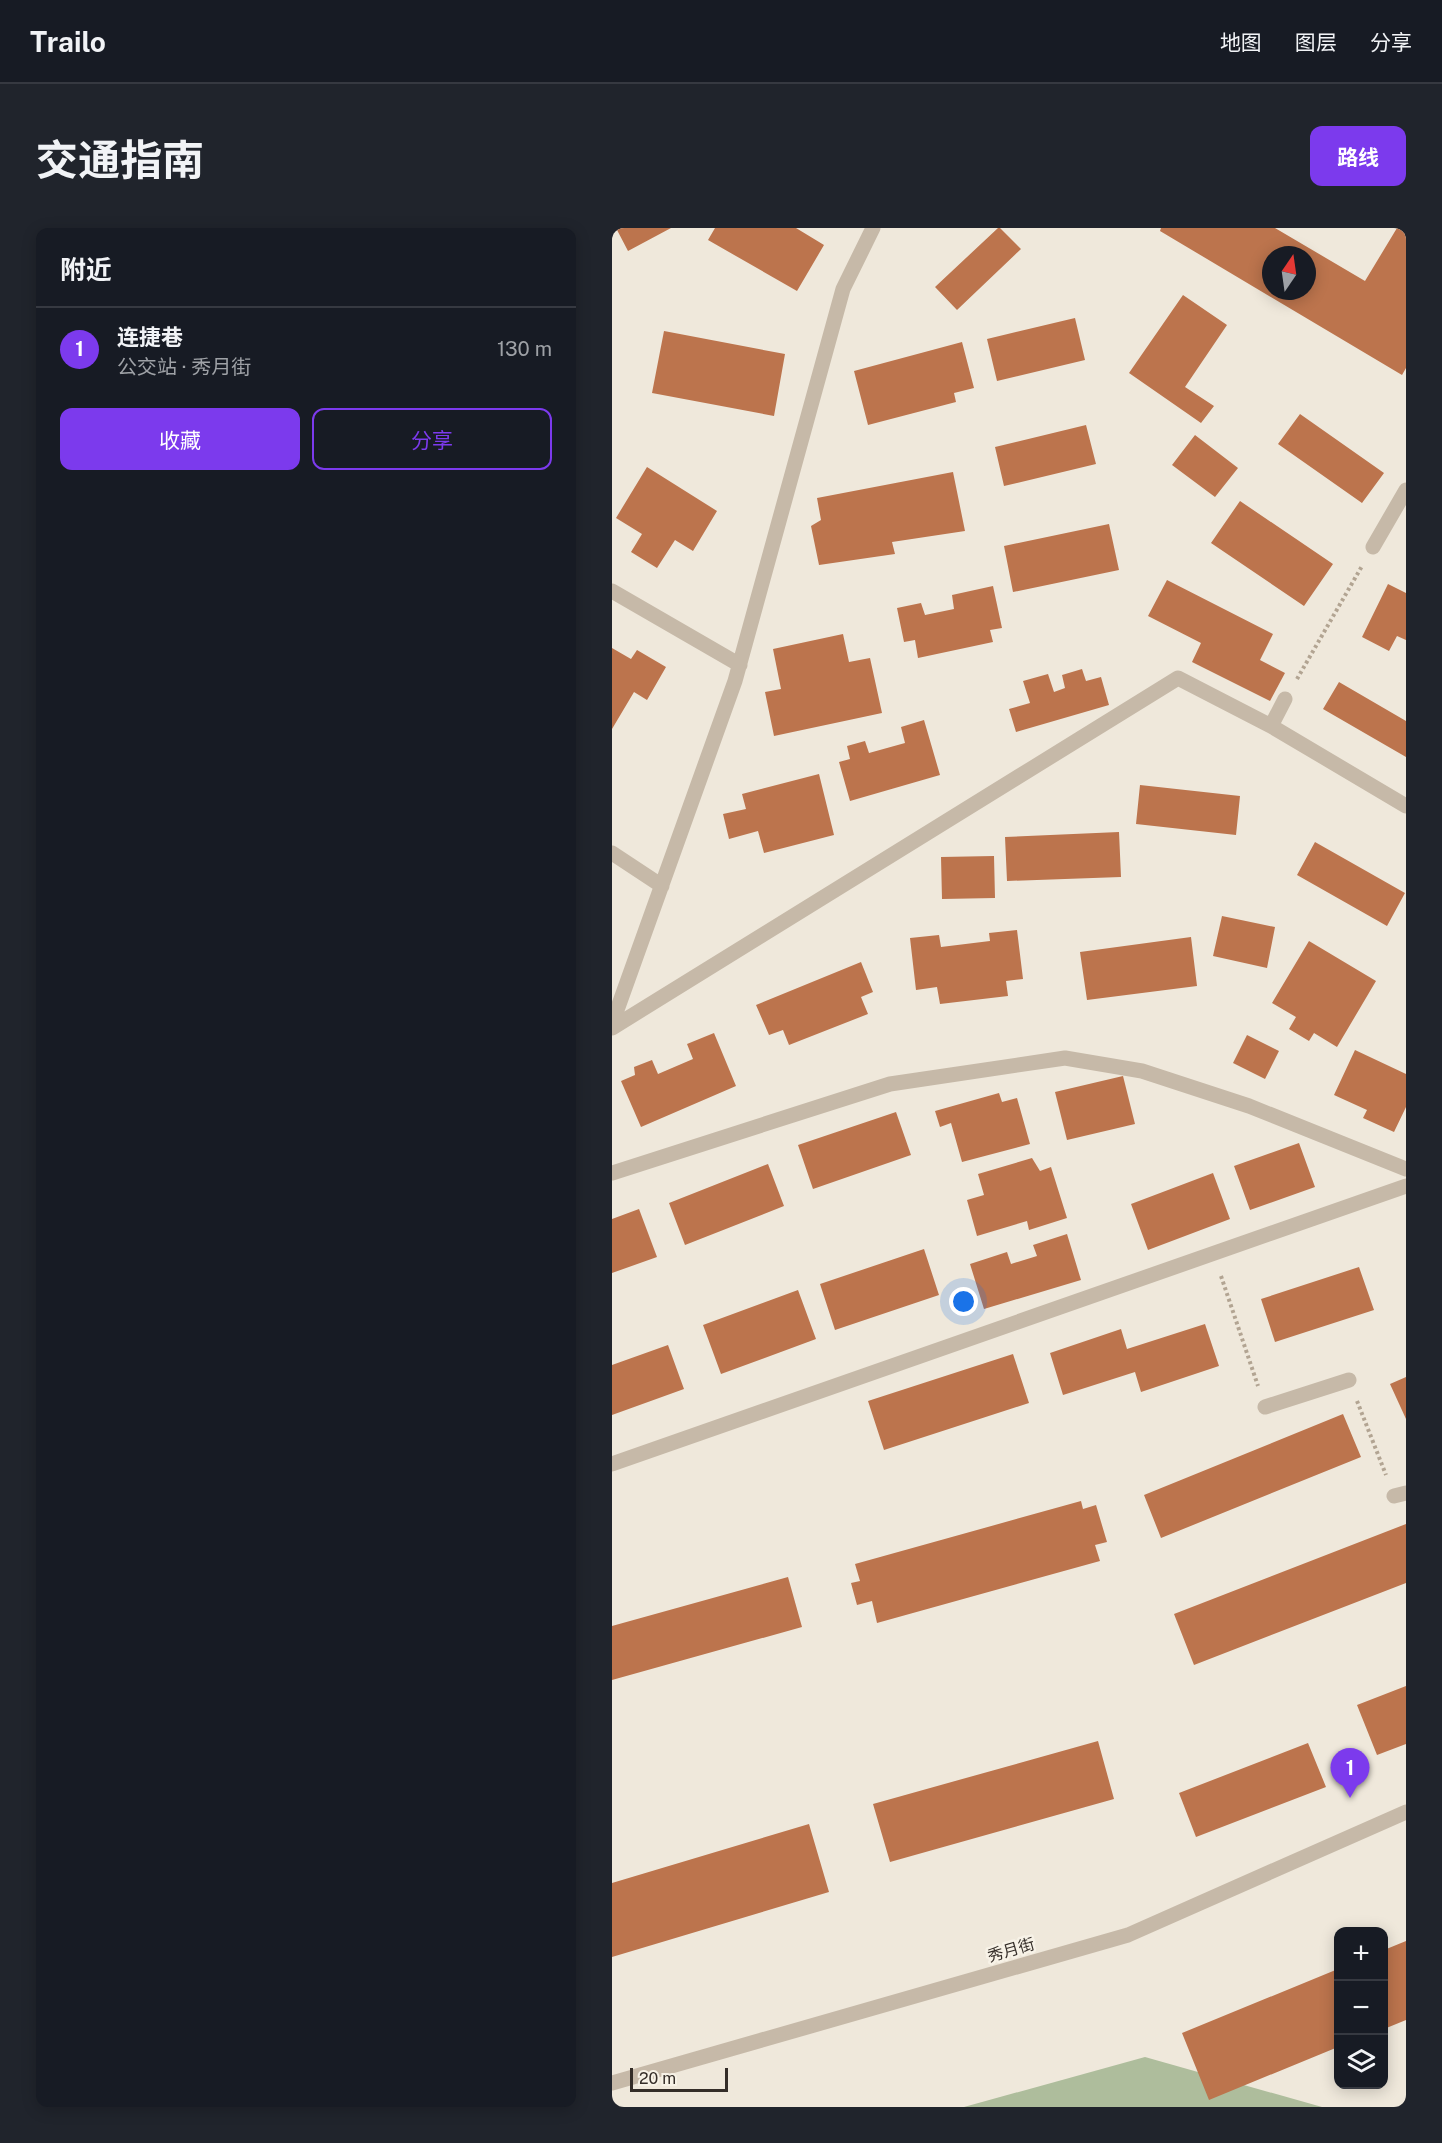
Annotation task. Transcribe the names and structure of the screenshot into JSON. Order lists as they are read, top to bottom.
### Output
{
  "streets": {
    "street": ["秀月街"]
  },
  "scale_bar": "20 m",
  "north": "top",
  "page": {
    "header": "Trailo",
    "nav": ["地图", "图层", "分享"],
    "title": "交通指南",
    "buttons": [
      "路线",
      ["收藏", "分享"]
    ],
    "heading": "附近",
    "list": [
      {
        "mark": "1",
        "name": "连捷巷",
        "note": "公交站 · 秀月街",
        "value": "130 m"
      }
    ],
    "pins": "1",
    "map_buttons": ["+", "−"],
    "scale": "20 m"
  }
}
